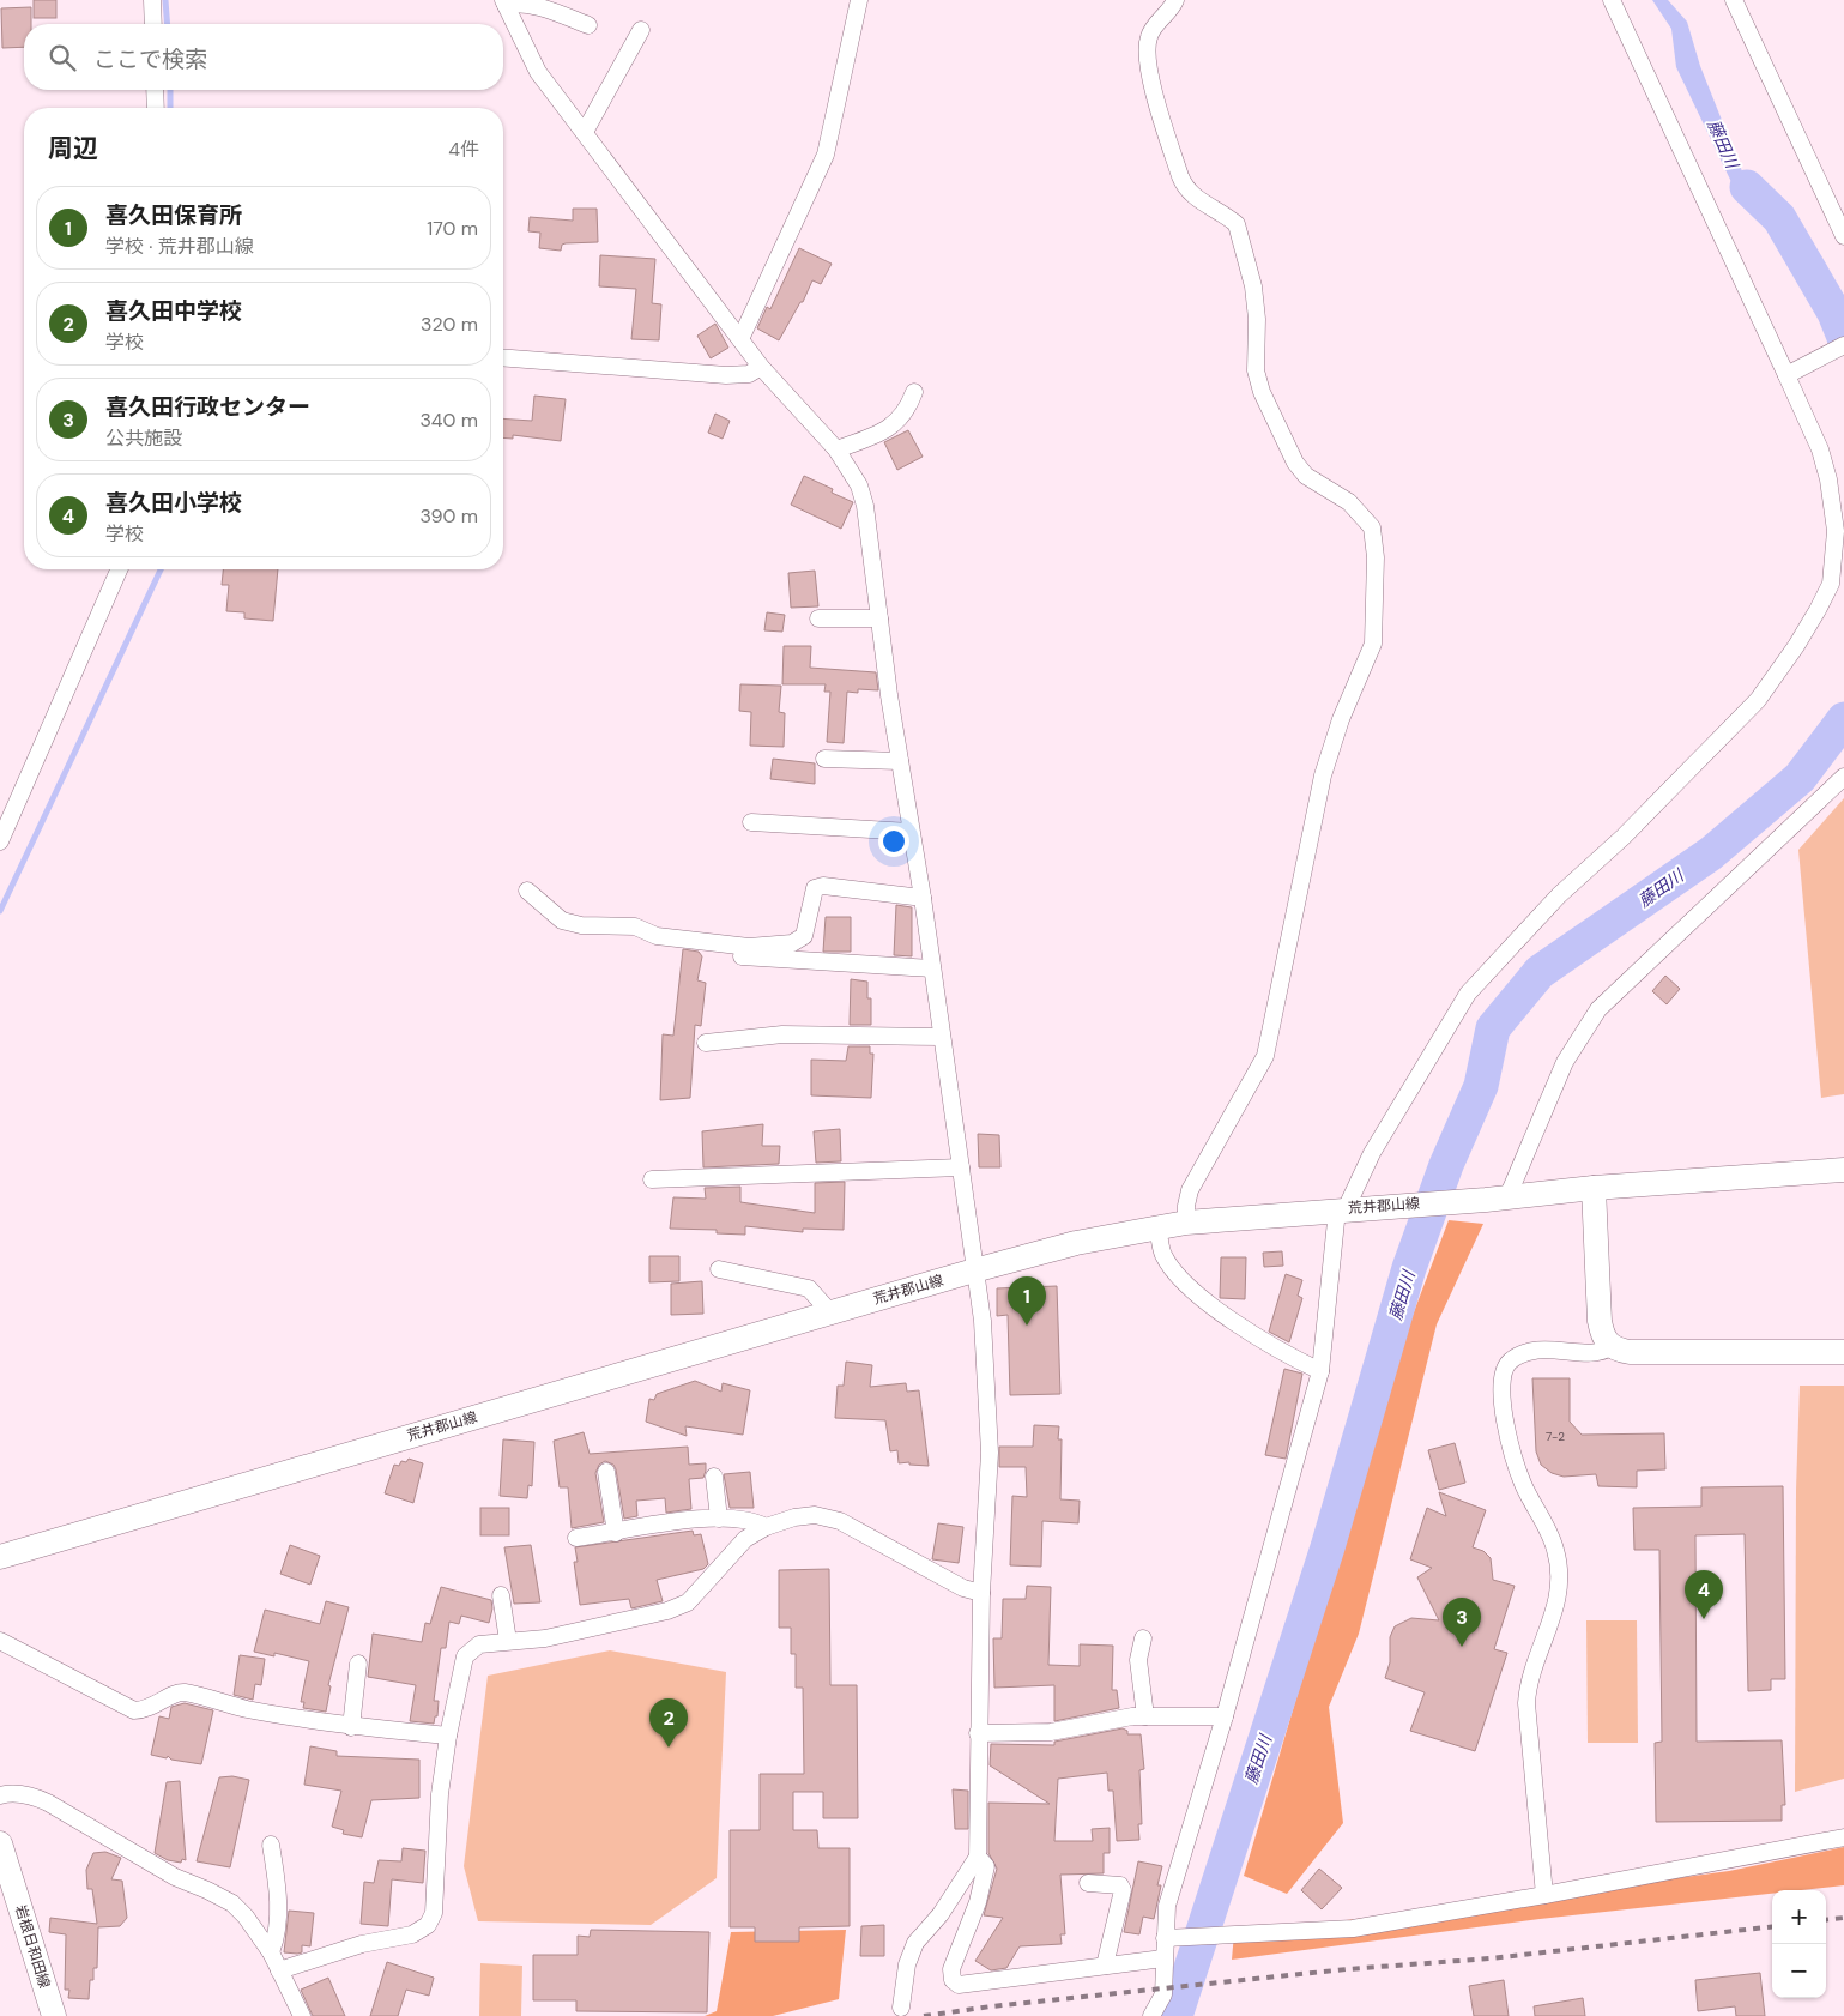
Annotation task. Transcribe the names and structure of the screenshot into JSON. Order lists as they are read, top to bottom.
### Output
{
  "streets": {
    "main road": ["荒井郡山線", "岩根日和田線"]
  },
  "water": ["藤田川"],
  "house_numbers": ["7-2"],
  "page": {
    "search": "ここで検索",
    "heading": ["周辺", "4件"],
    "list": [
      {
        "mark": "1",
        "name": "喜久田保育所",
        "note": "学校 · 荒井郡山線",
        "value": "170 m"
      },
      {
        "mark": "2",
        "name": "喜久田中学校",
        "note": "学校",
        "value": "320 m"
      },
      {
        "mark": "3",
        "name": "喜久田行政センター",
        "note": "公共施設",
        "value": "340 m"
      },
      {
        "mark": "4",
        "name": "喜久田小学校",
        "note": "学校",
        "value": "390 m"
      }
    ],
    "pins": [
      "1",
      "4",
      "3",
      "2"
    ],
    "map_buttons": ["+", "−"]
  }
}
